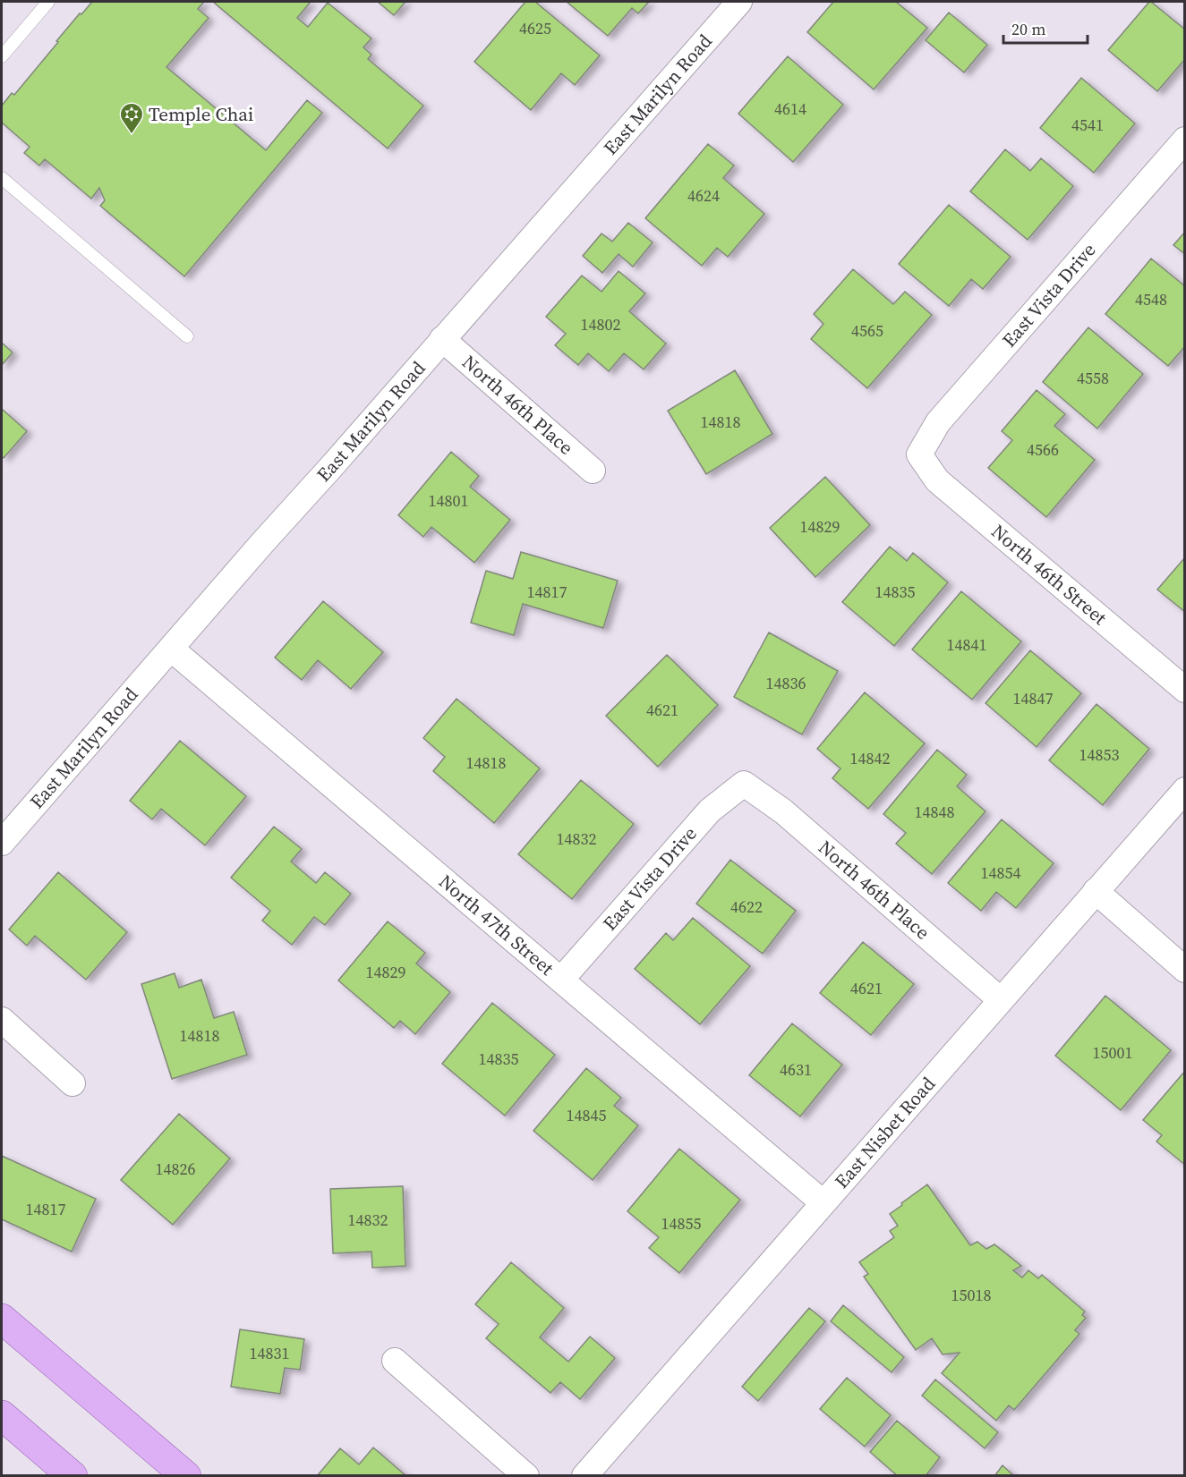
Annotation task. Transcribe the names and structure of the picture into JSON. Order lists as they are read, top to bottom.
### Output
{
  "streets": {
    "street": [
      "East Marilyn Road",
      "East Vista Drive",
      "North 46th Place",
      "North 46th Street",
      "North 47th Street",
      "East Nisbet Road"
    ]
  },
  "crossings": [
    ["East Marilyn Road", "North 46th Place"],
    ["East Marilyn Road", "North 47th Street"],
    ["East Vista Drive", "North 46th Place"],
    ["East Vista Drive", "North 46th Street"],
    ["East Vista Drive", "North 47th Street"],
    ["North 46th Place", "East Nisbet Road"],
    ["North 47th Street", "East Nisbet Road"]
  ],
  "places": {
    "synagogue": ["Temple Chai"]
  },
  "house_numbers": [
    "4625",
    "4614",
    "4541",
    "4624",
    "4548",
    "14802",
    "4565",
    "4558",
    "14818",
    "4566",
    "14801",
    "14829",
    "14817",
    "14835",
    "14841",
    "14836",
    "14847",
    "4621",
    "14853",
    "14842",
    "14818",
    "14848",
    "14832",
    "14854",
    "4622",
    "14829",
    "4621",
    "14818",
    "15001",
    "14835",
    "4631",
    "14845",
    "14826",
    "14817",
    "14832",
    "14855",
    "15018",
    "14831"
  ],
  "scale_bar": "20 m"
}
